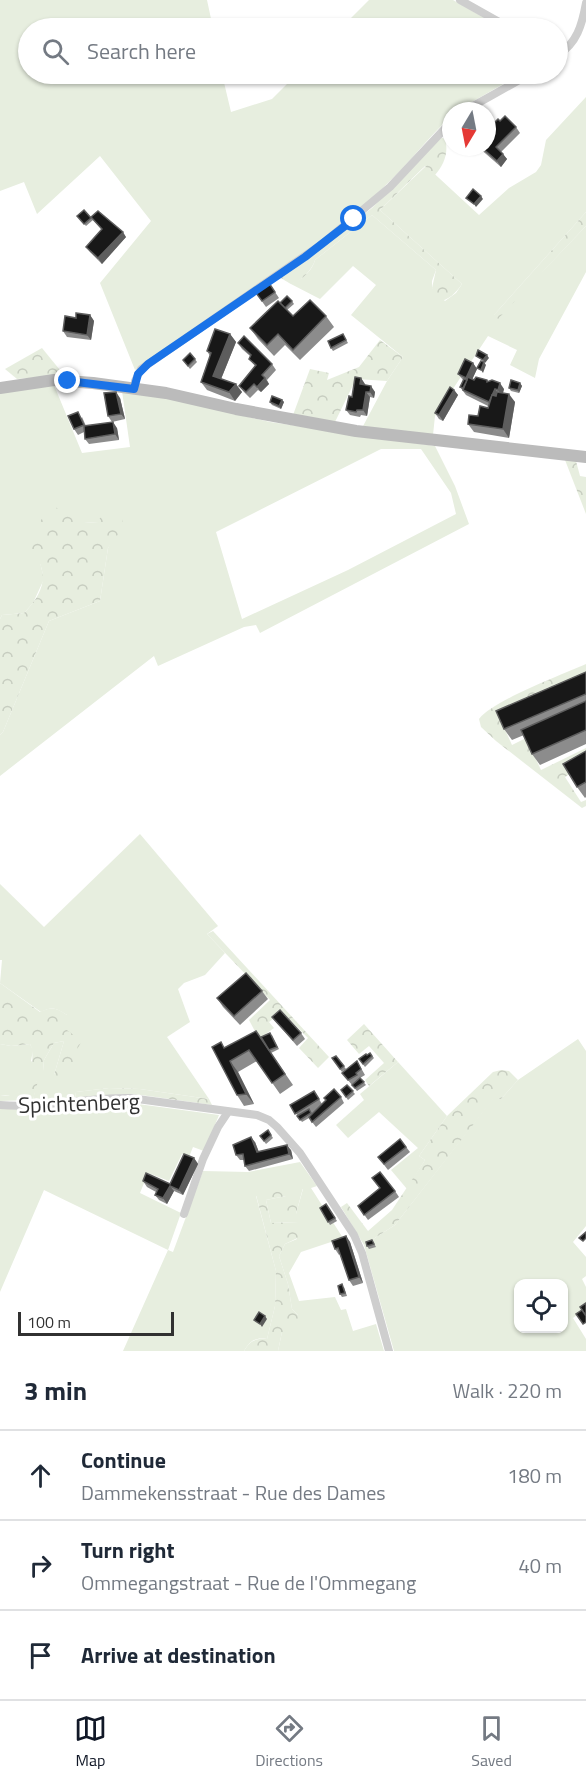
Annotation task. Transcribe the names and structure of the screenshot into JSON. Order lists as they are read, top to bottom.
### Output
{
  "streets": {
    "street": ["Spichtenberg"]
  },
  "scale_bar": "100 m",
  "north": "bottom",
  "page": {
    "search": "Search here",
    "scale": "100 m",
    "heading": ["3 min", "Walk · 220 m"],
    "list": [
      ["Continue", "Dammekensstraat - Rue des Dames", "180 m"],
      ["Turn right", "Ommegangstraat - Rue de l'Ommegang", "40 m"],
      "Arrive at destination"
    ],
    "nav": ["Map", "Directions", "Saved"]
  }
}
